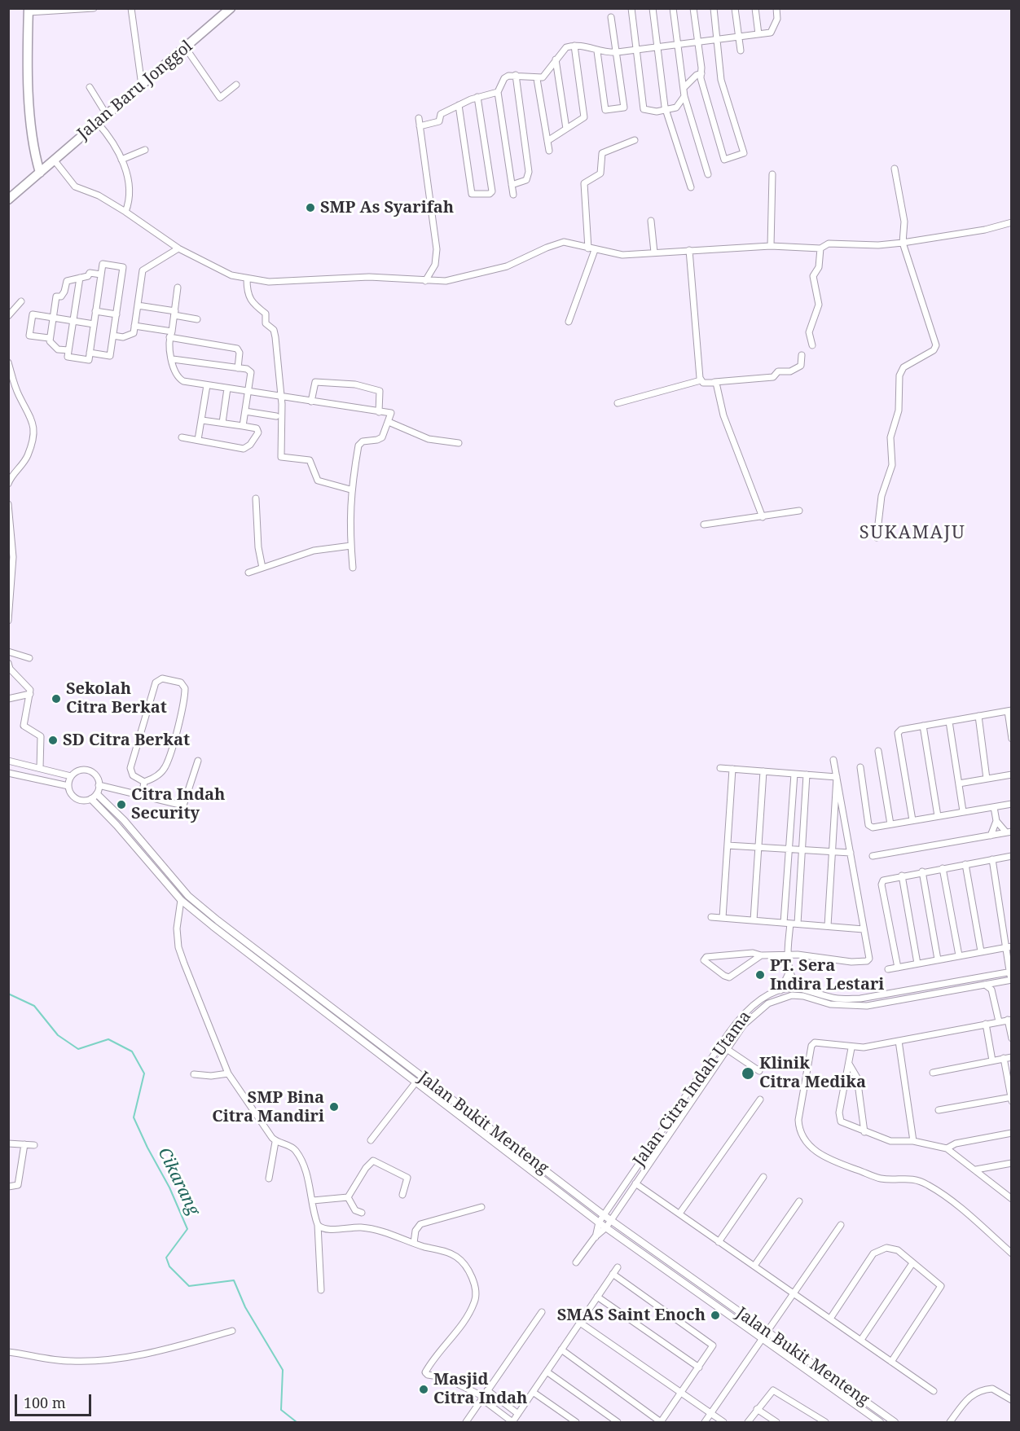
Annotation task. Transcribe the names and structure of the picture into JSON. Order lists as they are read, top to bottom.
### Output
{
  "streets": {
    "main road": ["Jalan Baru Jonggol"],
    "street": ["Jalan Citra Indah Utama", "Jalan Bukit Menteng"]
  },
  "crossings": [
    ["Jalan Citra Indah Utama", "Jalan Bukit Menteng"]
  ],
  "districts": ["SUKAMAJU"],
  "water": ["Cikarang"],
  "places": [
    "SMP As Syarifah",
    "Sekolah Citra Berkat",
    "SD Citra Berkat",
    "Citra Indah Security",
    "PT. Sera Indira Lestari",
    "Klinik Citra Medika",
    "SMP Bina Citra Mandiri",
    "SMAS Saint Enoch",
    "Masjid Citra Indah"
  ],
  "scale_bar": "100 m"
}
